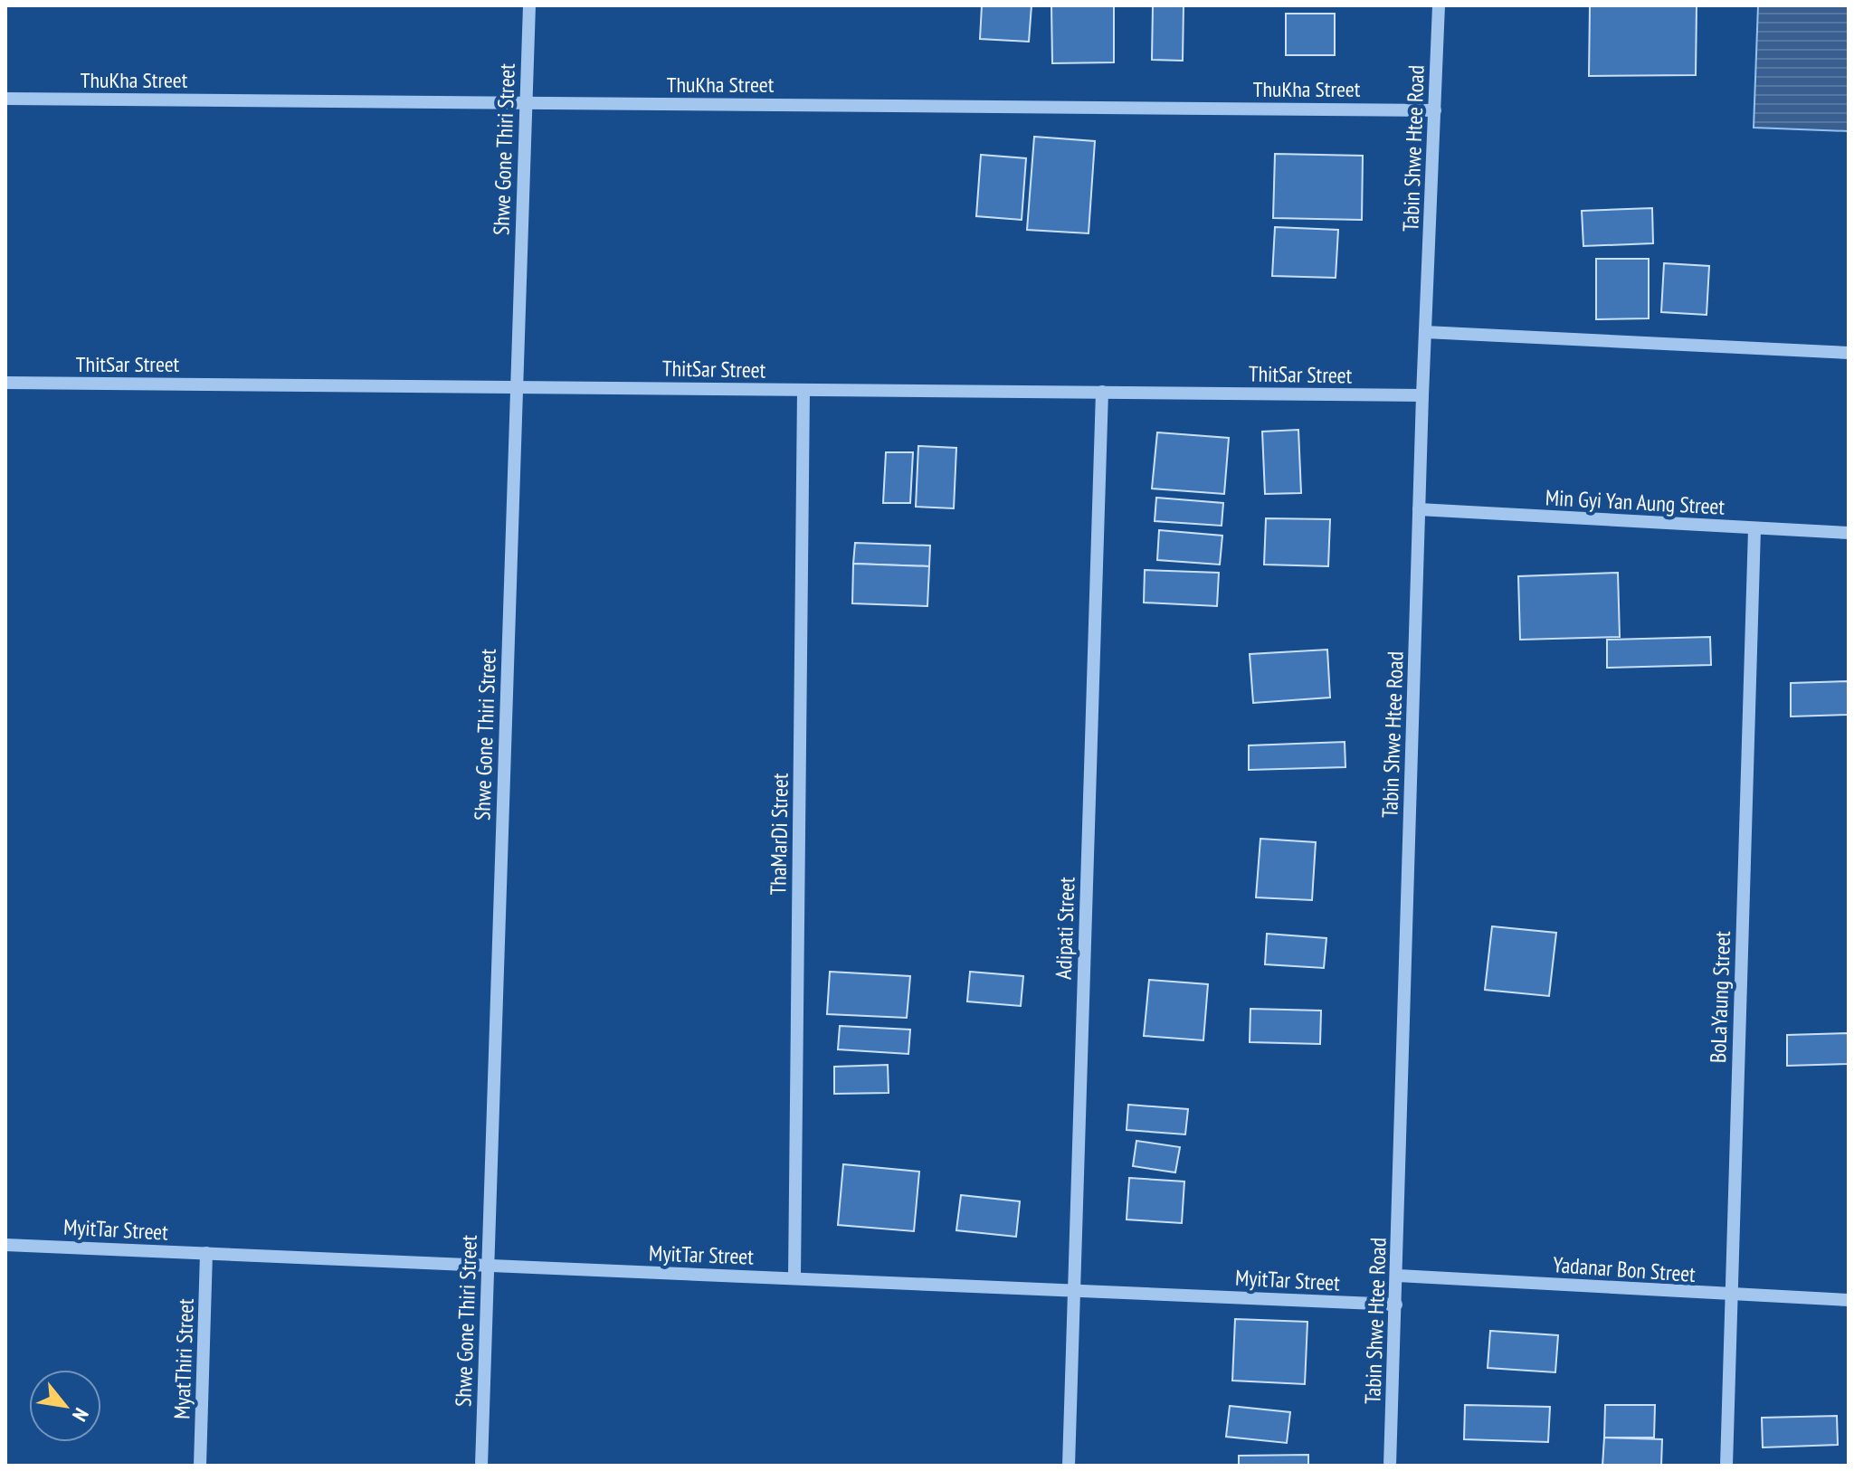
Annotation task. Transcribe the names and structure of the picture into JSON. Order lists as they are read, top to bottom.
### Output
{
  "streets": {
    "street": [
      "ThuKha Street",
      "Tabin Shwe Htee Road",
      "Shwe Gone Thiri Street",
      "ThitSar Street",
      "Min Gyi Yan Aung Street",
      "ThaMarDi Street",
      "Adipati Street",
      "BoLaYaung Street",
      "MyitTar Street",
      "Yadanar Bon Street",
      "MyatThiri Street"
    ]
  },
  "crossings": [
    ["ThuKha Street", "Tabin Shwe Htee Road"],
    ["ThuKha Street", "Shwe Gone Thiri Street"],
    ["Tabin Shwe Htee Road", "ThitSar Street"],
    ["Tabin Shwe Htee Road", "Min Gyi Yan Aung Street"],
    ["Tabin Shwe Htee Road", "MyitTar Street"],
    ["Tabin Shwe Htee Road", "Yadanar Bon Street"],
    ["Shwe Gone Thiri Street", "ThitSar Street"],
    ["Shwe Gone Thiri Street", "MyitTar Street"],
    ["ThitSar Street", "ThaMarDi Street"],
    ["ThitSar Street", "Adipati Street"],
    ["Min Gyi Yan Aung Street", "BoLaYaung Street"],
    ["ThaMarDi Street", "MyitTar Street"],
    ["Adipati Street", "MyitTar Street"],
    ["BoLaYaung Street", "Yadanar Bon Street"],
    ["MyitTar Street", "MyatThiri Street"]
  ],
  "north": "bottom right"
}
